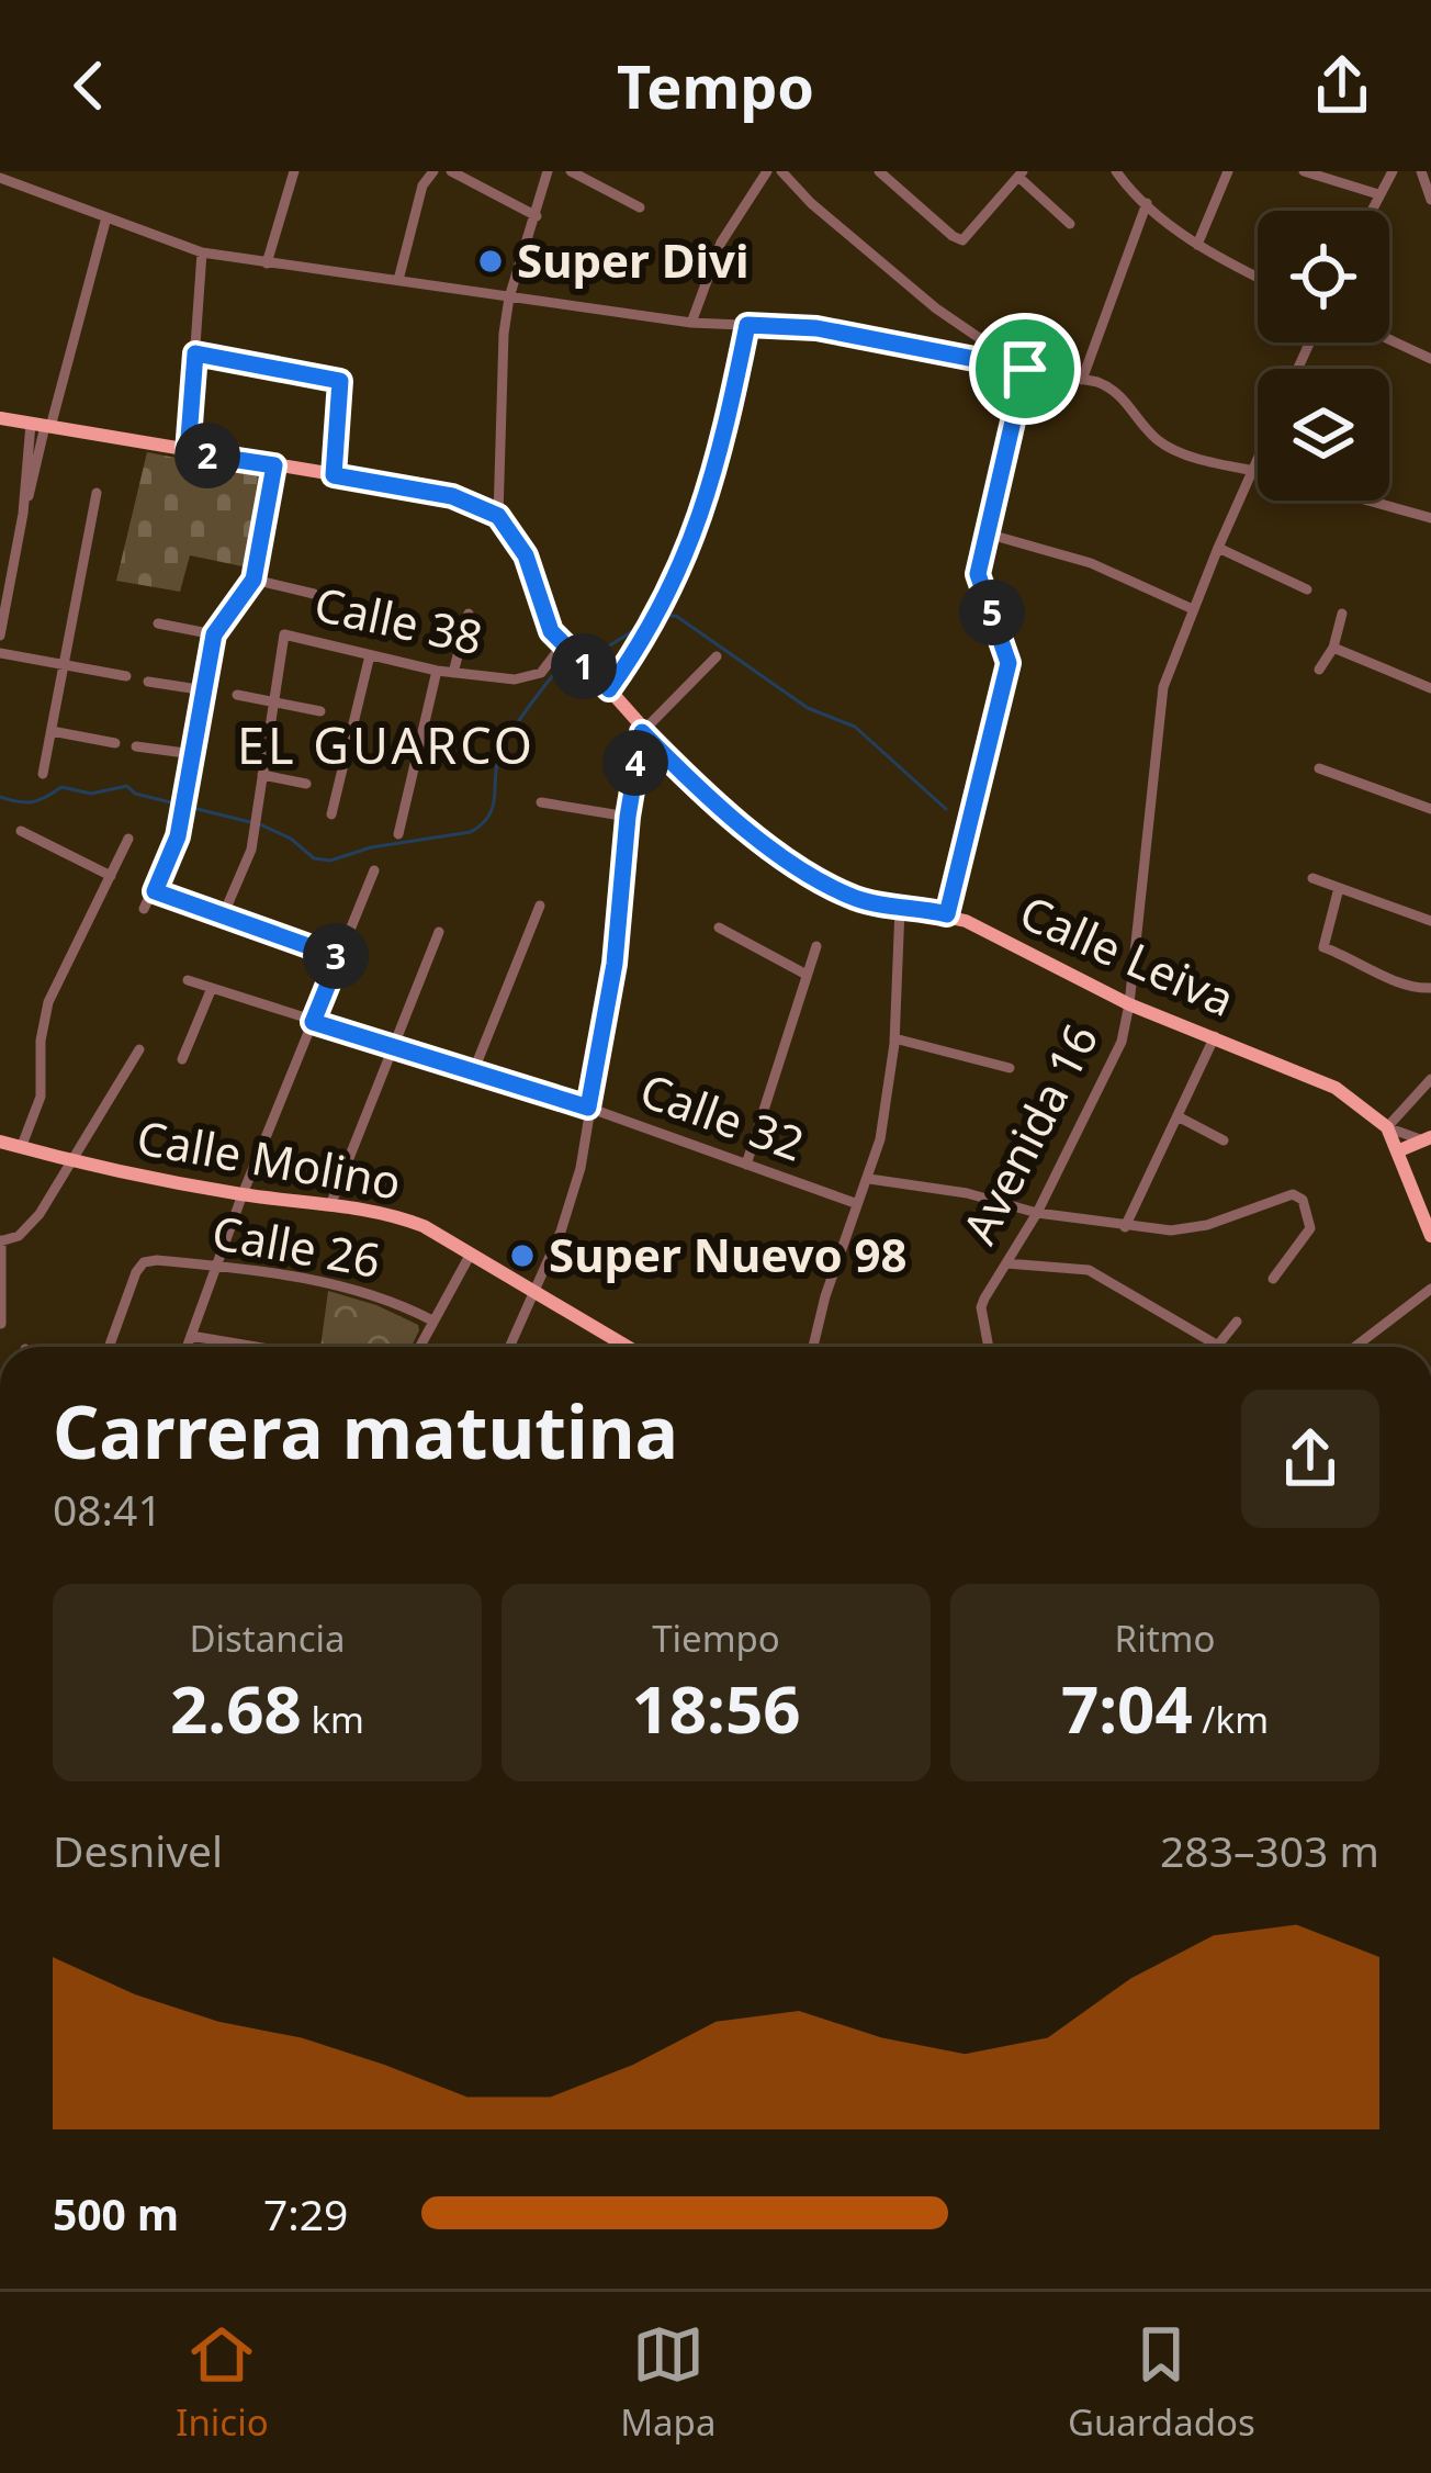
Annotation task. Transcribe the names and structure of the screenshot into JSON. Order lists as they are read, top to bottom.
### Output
{
  "streets": {
    "main road": ["Calle Leiva", "Calle Molino"],
    "street": [
      "Calle 38",
      "Calle 32",
      "Avenida 16",
      "Calle 26"
    ]
  },
  "crossings": [
    ["Calle 38", "Calle Leiva"],
    ["Calle Leiva", "Avenida 16"]
  ],
  "districts": ["EL GUARCO"],
  "places": ["Super Divi", "Super Nuevo 98"],
  "page": {
    "header": "Tempo",
    "pins": [
      "2",
      "5",
      "1",
      "4",
      "3"
    ],
    "heading": ["Carrera matutina", "08:41"],
    "stats": [
      ["Distancia", "2.68 km"],
      ["Tiempo", "18:56"],
      ["Ritmo", "7:04 /km"]
    ],
    "chart": ["Desnivel", "283–303 m"],
    "list": [
      {
        "name": "500 m",
        "note": "7:29"
      }
    ],
    "tabs": ["Inicio", "Mapa", "Guardados"]
  }
}
